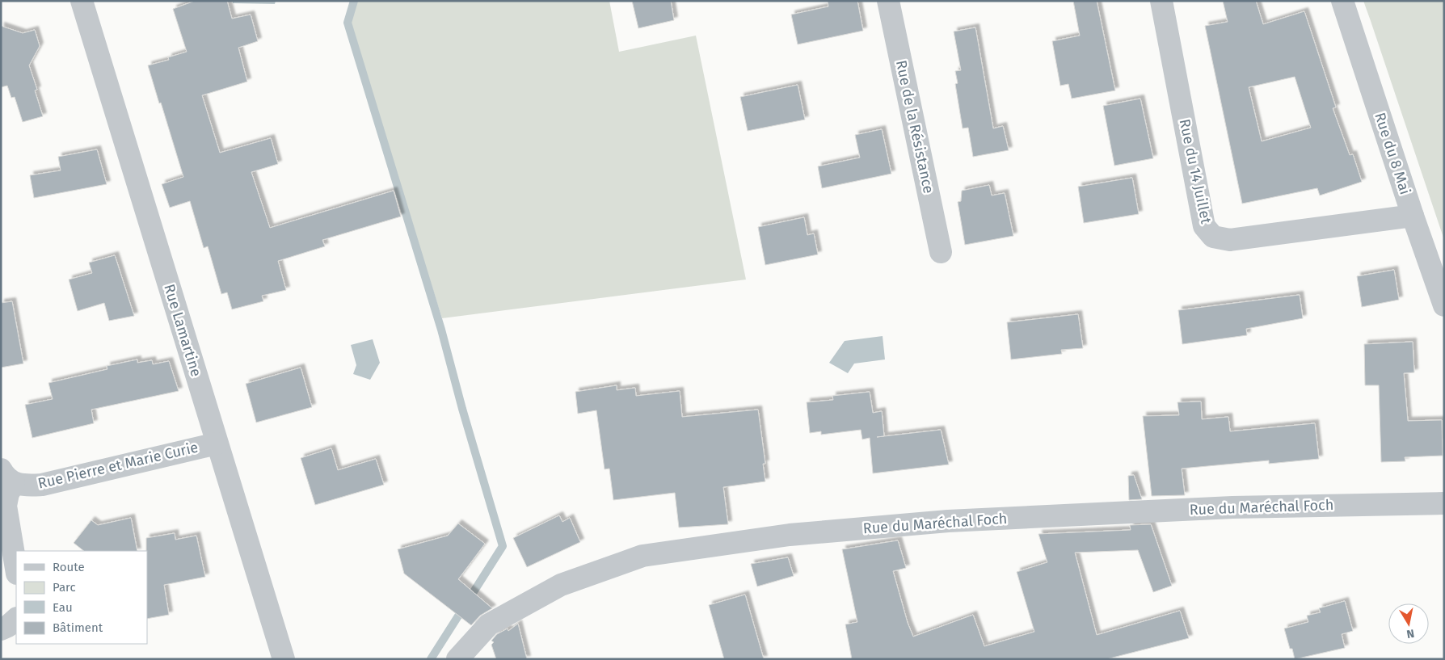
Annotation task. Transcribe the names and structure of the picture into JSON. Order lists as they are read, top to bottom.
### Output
{
  "streets": {
    "street": [
      "Rue de la Résistance",
      "Rue du 8 Mai",
      "Rue du 14 Juillet",
      "Rue Lamartine",
      "Rue Pierre et Marie Curie",
      "Rue du Maréchal Foch"
    ]
  },
  "crossings": [
    ["Rue du 8 Mai", "Rue du 14 Juillet"],
    ["Rue Lamartine", "Rue Pierre et Marie Curie"]
  ],
  "legend": [
    "Route",
    "Parc",
    "Eau",
    "Bâtiment"
  ],
  "north": "bottom"
}
